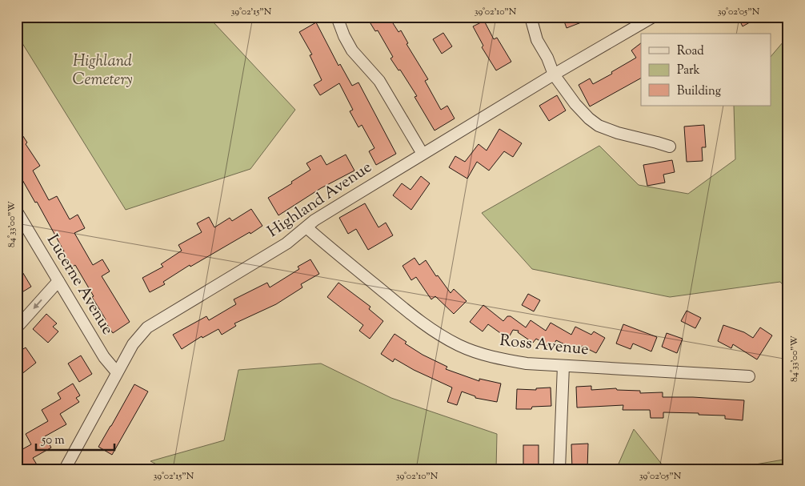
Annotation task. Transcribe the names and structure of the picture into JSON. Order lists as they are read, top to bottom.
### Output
{
  "streets": {
    "street": ["Highland Avenue", "Lucerne Avenue", "Ross Avenue"]
  },
  "crossings": [
    ["Highland Avenue", "Lucerne Avenue"],
    ["Highland Avenue", "Ross Avenue"]
  ],
  "parks": ["Highland Cemetery"],
  "legend": ["Road", "Park", "Building"],
  "scale_bar": "50 m",
  "coordinates": [
    "39°02'15\"N",
    "39°02'10\"N",
    "39°02'05\"N",
    "84°33'00\"W"
  ]
}
